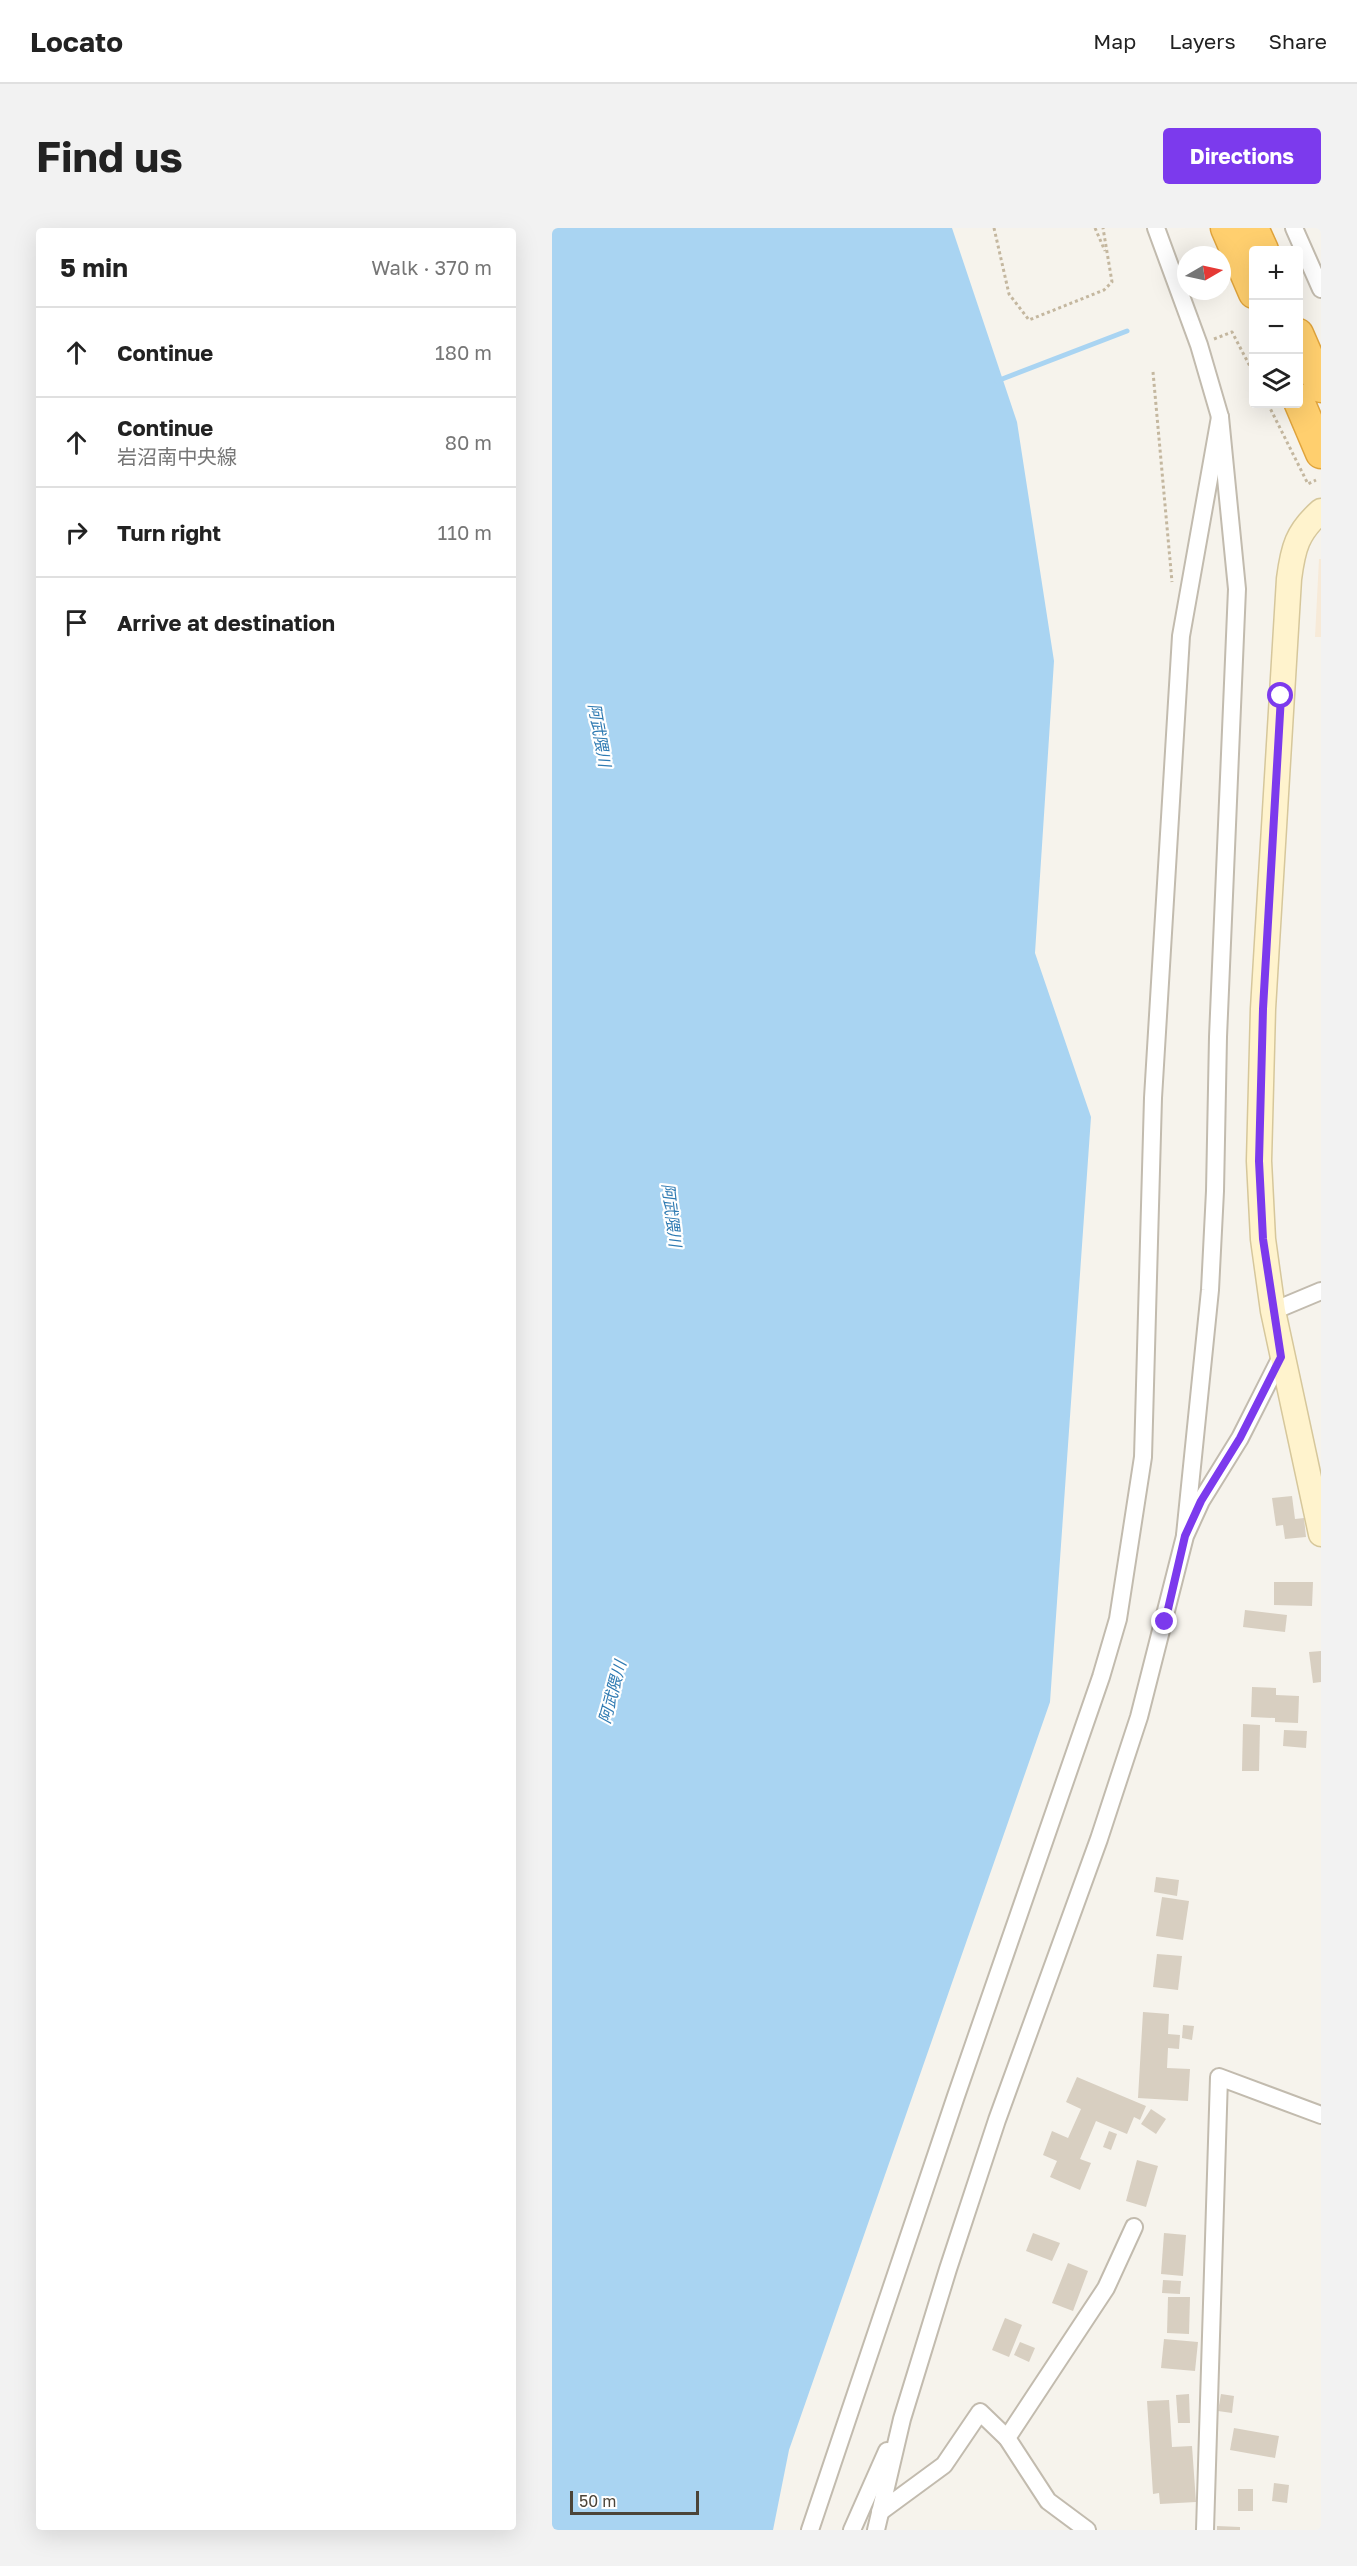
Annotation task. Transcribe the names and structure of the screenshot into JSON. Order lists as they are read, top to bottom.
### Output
{
  "water": ["阿武隈川"],
  "scale_bar": "50 m",
  "north": "right",
  "page": {
    "header": "Locato",
    "nav": ["Map", "Layers", "Share"],
    "buttons": "Directions",
    "title": "Find us",
    "heading": ["5 min", "Walk · 370 m"],
    "map_buttons": ["+", "−"],
    "list": [
      ["Continue", "180 m"],
      ["Continue", "岩沼南中央線", "80 m"],
      ["Turn right", "110 m"],
      "Arrive at destination"
    ],
    "scale": "50 m"
  }
}
